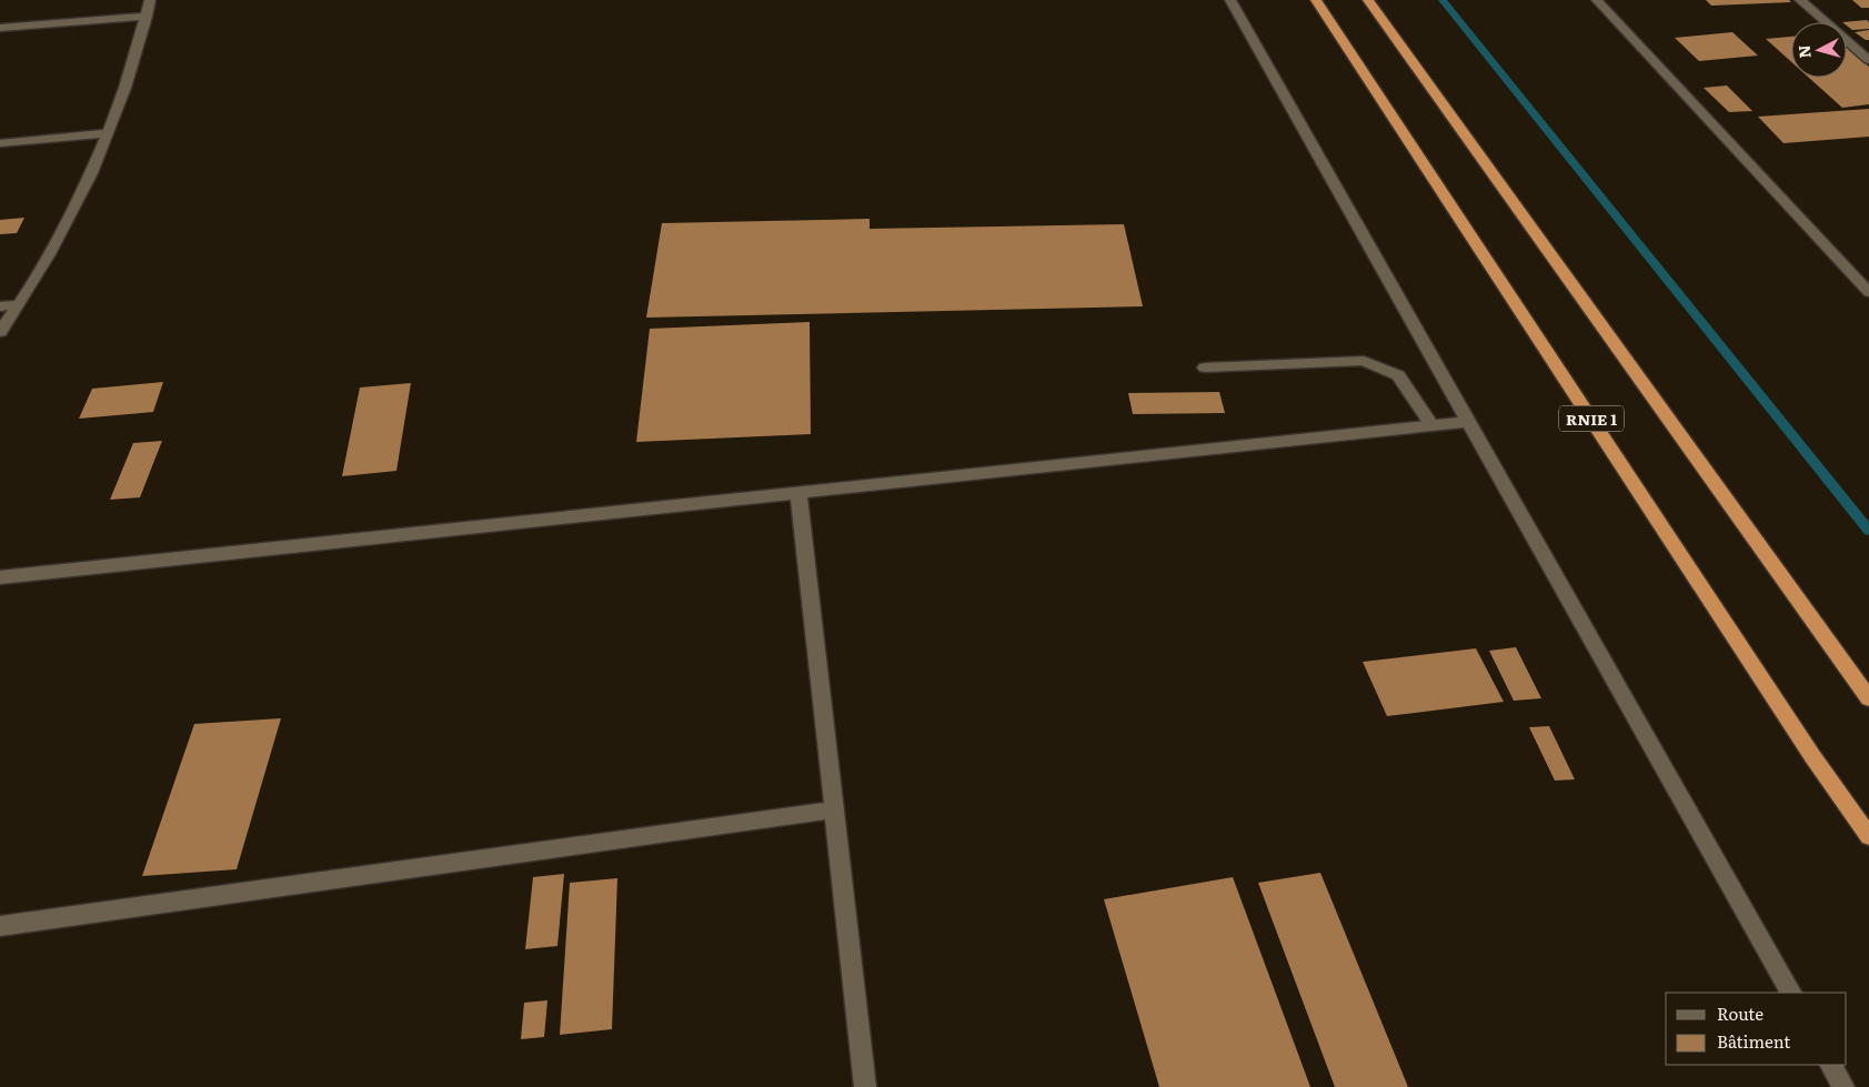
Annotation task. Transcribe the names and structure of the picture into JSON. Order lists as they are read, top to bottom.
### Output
{
  "streets": {
    "highway": ["RNIE 1"]
  },
  "legend": ["Route", "Bâtiment"],
  "north": "left"
}
